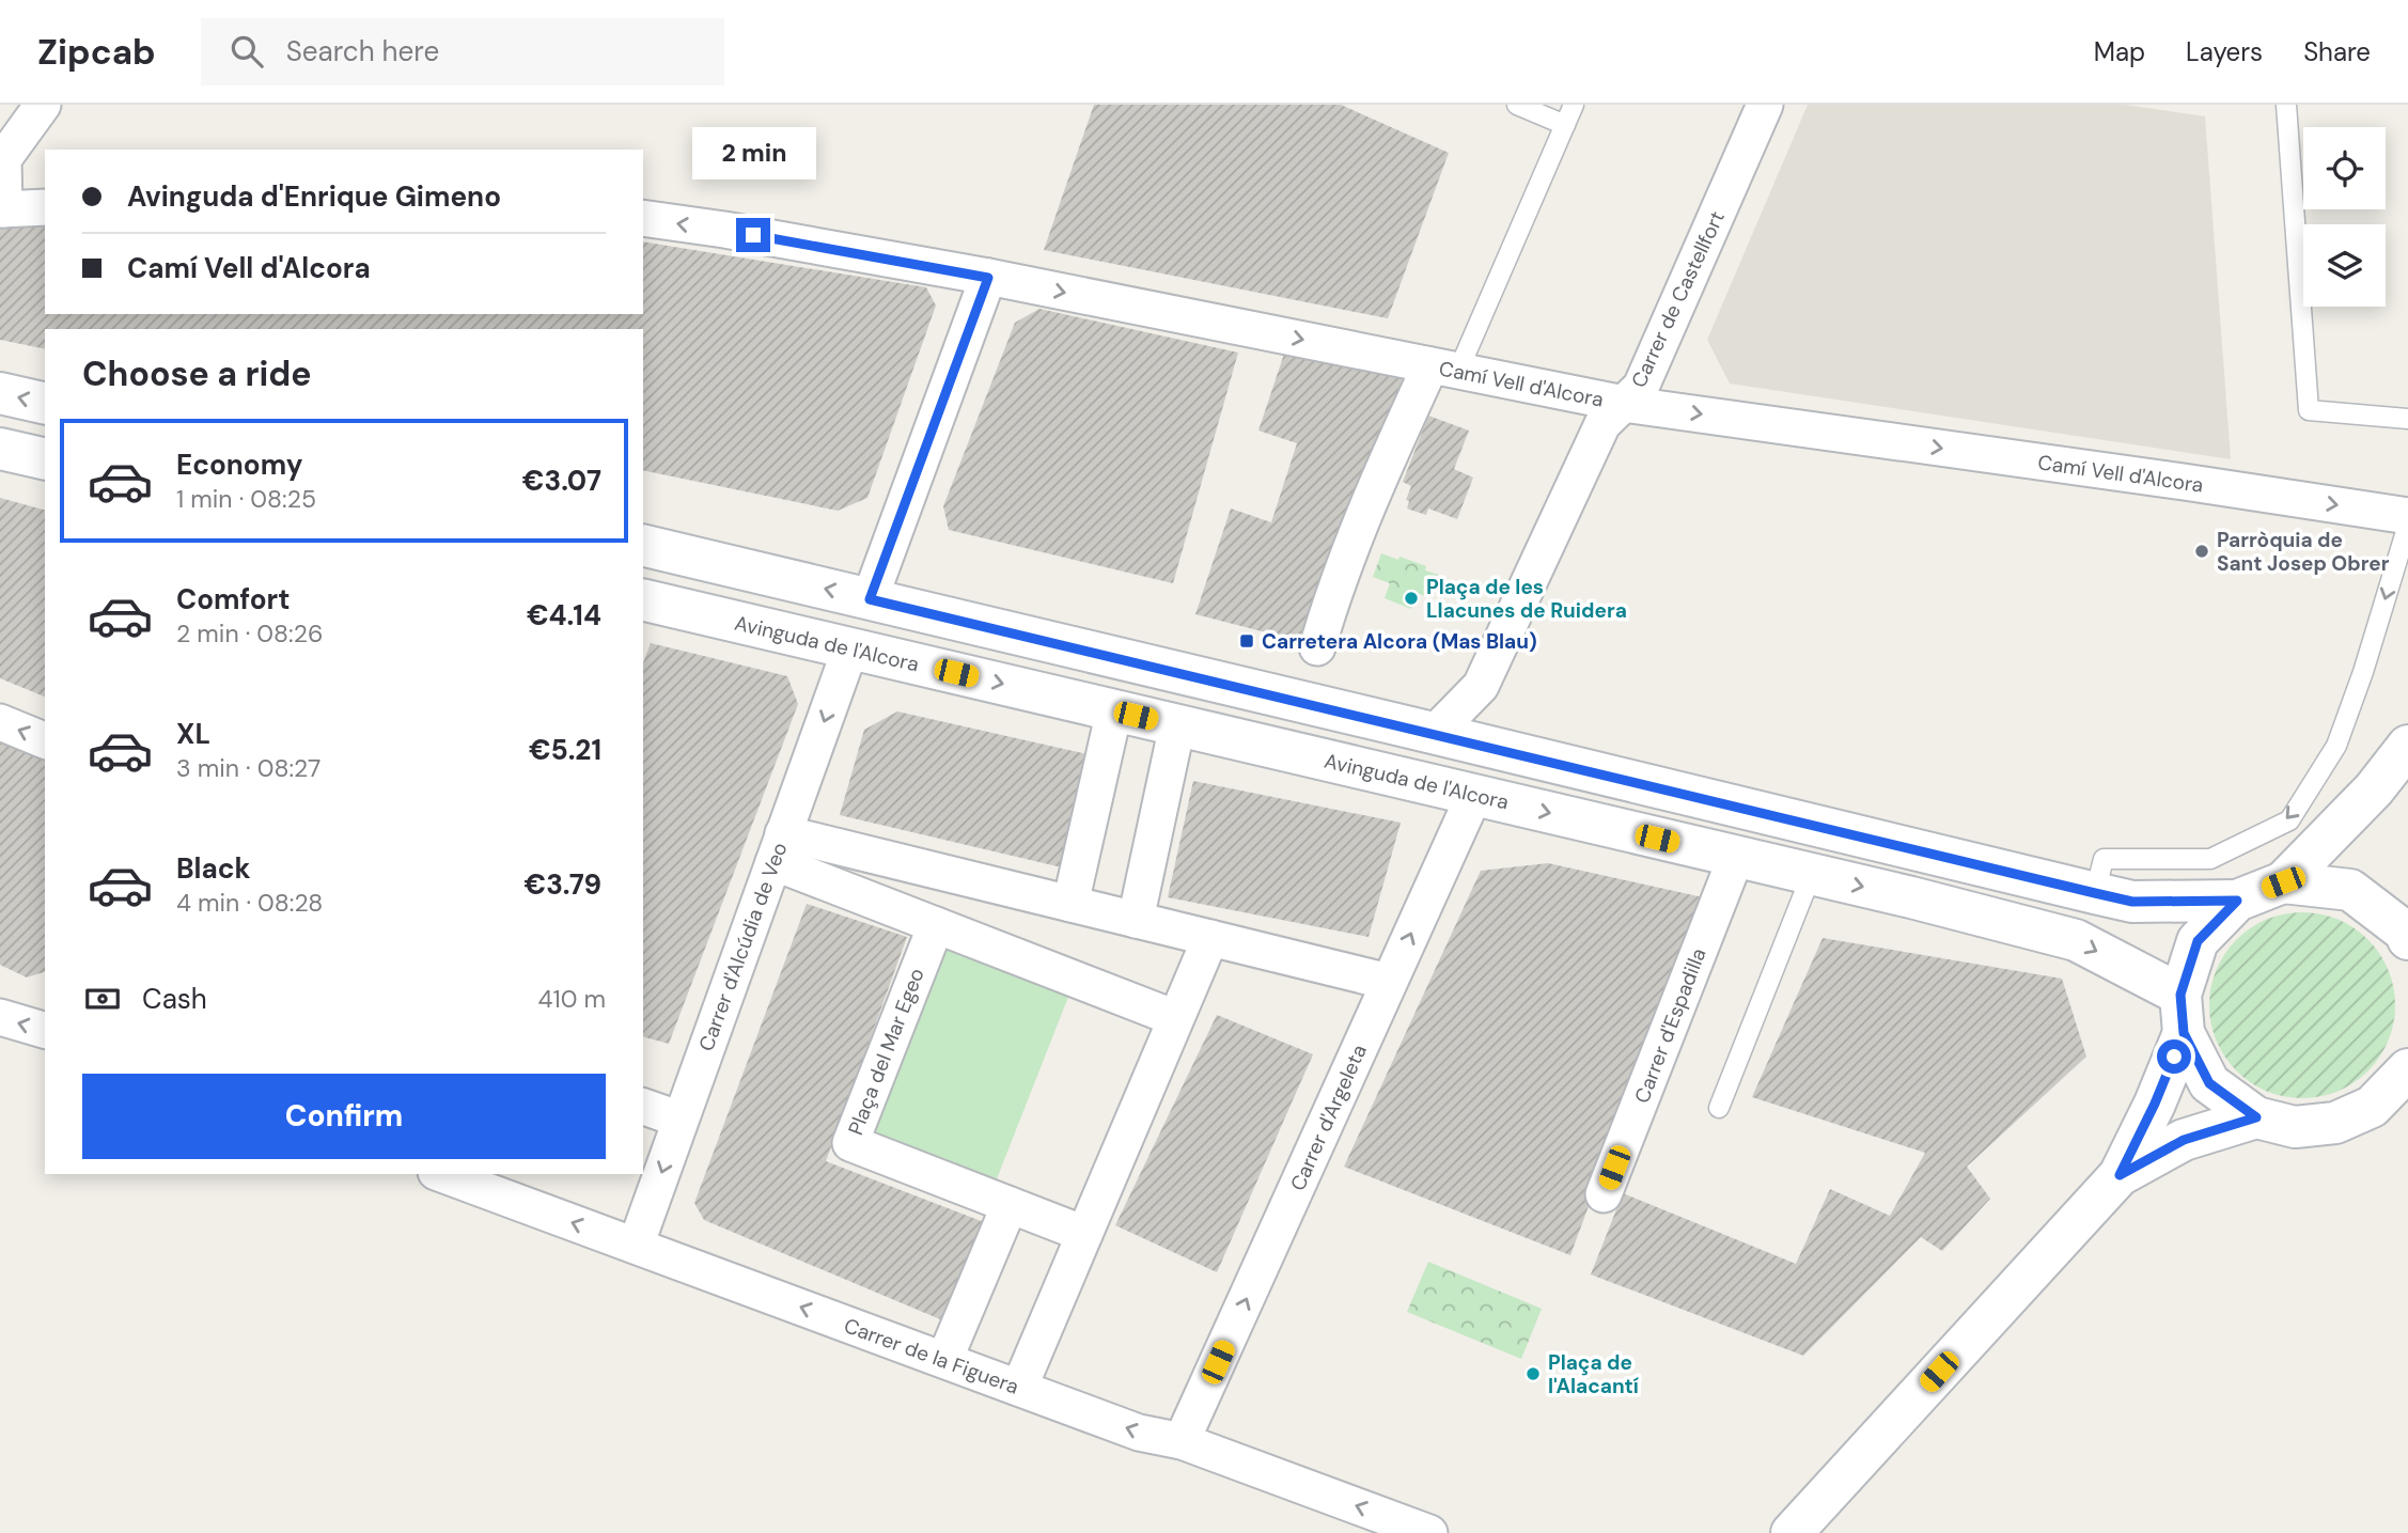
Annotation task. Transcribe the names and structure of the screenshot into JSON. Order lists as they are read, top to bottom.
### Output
{
  "streets": {
    "main road": ["Avinguda de l'Alcora"],
    "street": [
      "Carrer de Castellfort",
      "Camí Vell d'Alcora",
      "Carrer d'Alcúdia de Veo",
      "Carrer d'Espadilla",
      "Plaça del Mar Egeo",
      "Carrer d'Argeleta",
      "Carrer de la Figuera"
    ]
  },
  "crossings": [
    ["Carrer de Castellfort", "Camí Vell d'Alcora"],
    ["Avinguda de l'Alcora", "Carrer d'Alcúdia de Veo"],
    ["Avinguda de l'Alcora", "Carrer d'Espadilla"],
    ["Avinguda de l'Alcora", "Carrer d'Argeleta"],
    ["Carrer d'Alcúdia de Veo", "Carrer de la Figuera"],
    ["Carrer d'Argeleta", "Carrer de la Figuera"]
  ],
  "one_way": ["Carrer de la Figuera"],
  "places": {
    "other": ["Parròquia de Sant Josep Obrer", "Plaça de les Llacunes de Ruidera", "Plaça de l'Alacantí"],
    "transit": ["Carretera Alcora (Mas Blau)"]
  },
  "page": {
    "header": "Zipcab",
    "search": "Search here",
    "nav": ["Map", "Layers", "Share"],
    "bubble": "2 min",
    "banner": ["Avinguda d'Enrique Gimeno", "Camí Vell d'Alcora"],
    "heading": "Choose a ride",
    "list": [
      {
        "name": "Economy",
        "note": "1 min · 08:25",
        "value": "€3.07"
      },
      {
        "name": "Comfort",
        "note": "2 min · 08:26",
        "value": "€4.14"
      },
      {
        "name": "XL",
        "note": "3 min · 08:27",
        "value": "€5.21"
      },
      {
        "name": "Black",
        "note": "4 min · 08:28",
        "value": "€3.79"
      }
    ],
    "pay": ["Cash", "410 m"],
    "buttons": "Confirm"
  }
}
